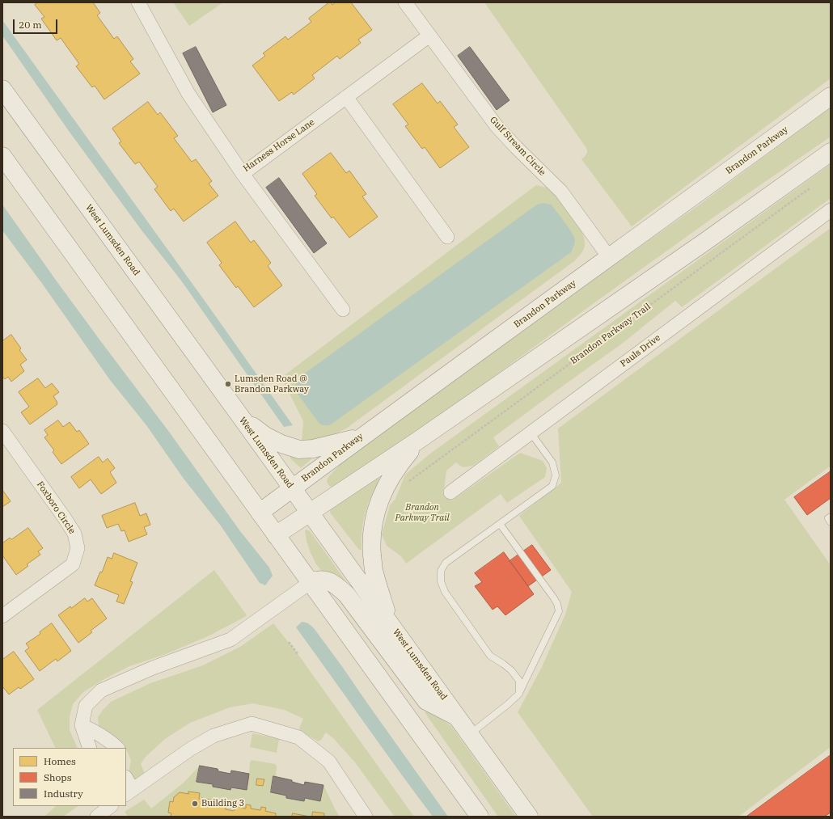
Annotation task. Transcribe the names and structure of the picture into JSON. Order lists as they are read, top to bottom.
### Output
{
  "streets": {
    "main road": ["Brandon Parkway", "West Lumsden Road"],
    "street": [
      "Harness Horse Lane",
      "Gulf Stream Circle",
      "Pauls Drive",
      "Foxboro Circle"
    ],
    "path": ["Brandon Parkway Trail"]
  },
  "crossings": [
    ["Harness Horse Lane", "Gulf Stream Circle"],
    ["Gulf Stream Circle", "Brandon Parkway"],
    ["Brandon Parkway", "West Lumsden Road"]
  ],
  "parks": ["Brandon Parkway Trail"],
  "places": ["Lumsden Road @ Brandon Parkway", "Building 3"],
  "legend": ["Homes", "Shops", "Industry"],
  "scale_bar": "20 m"
}
